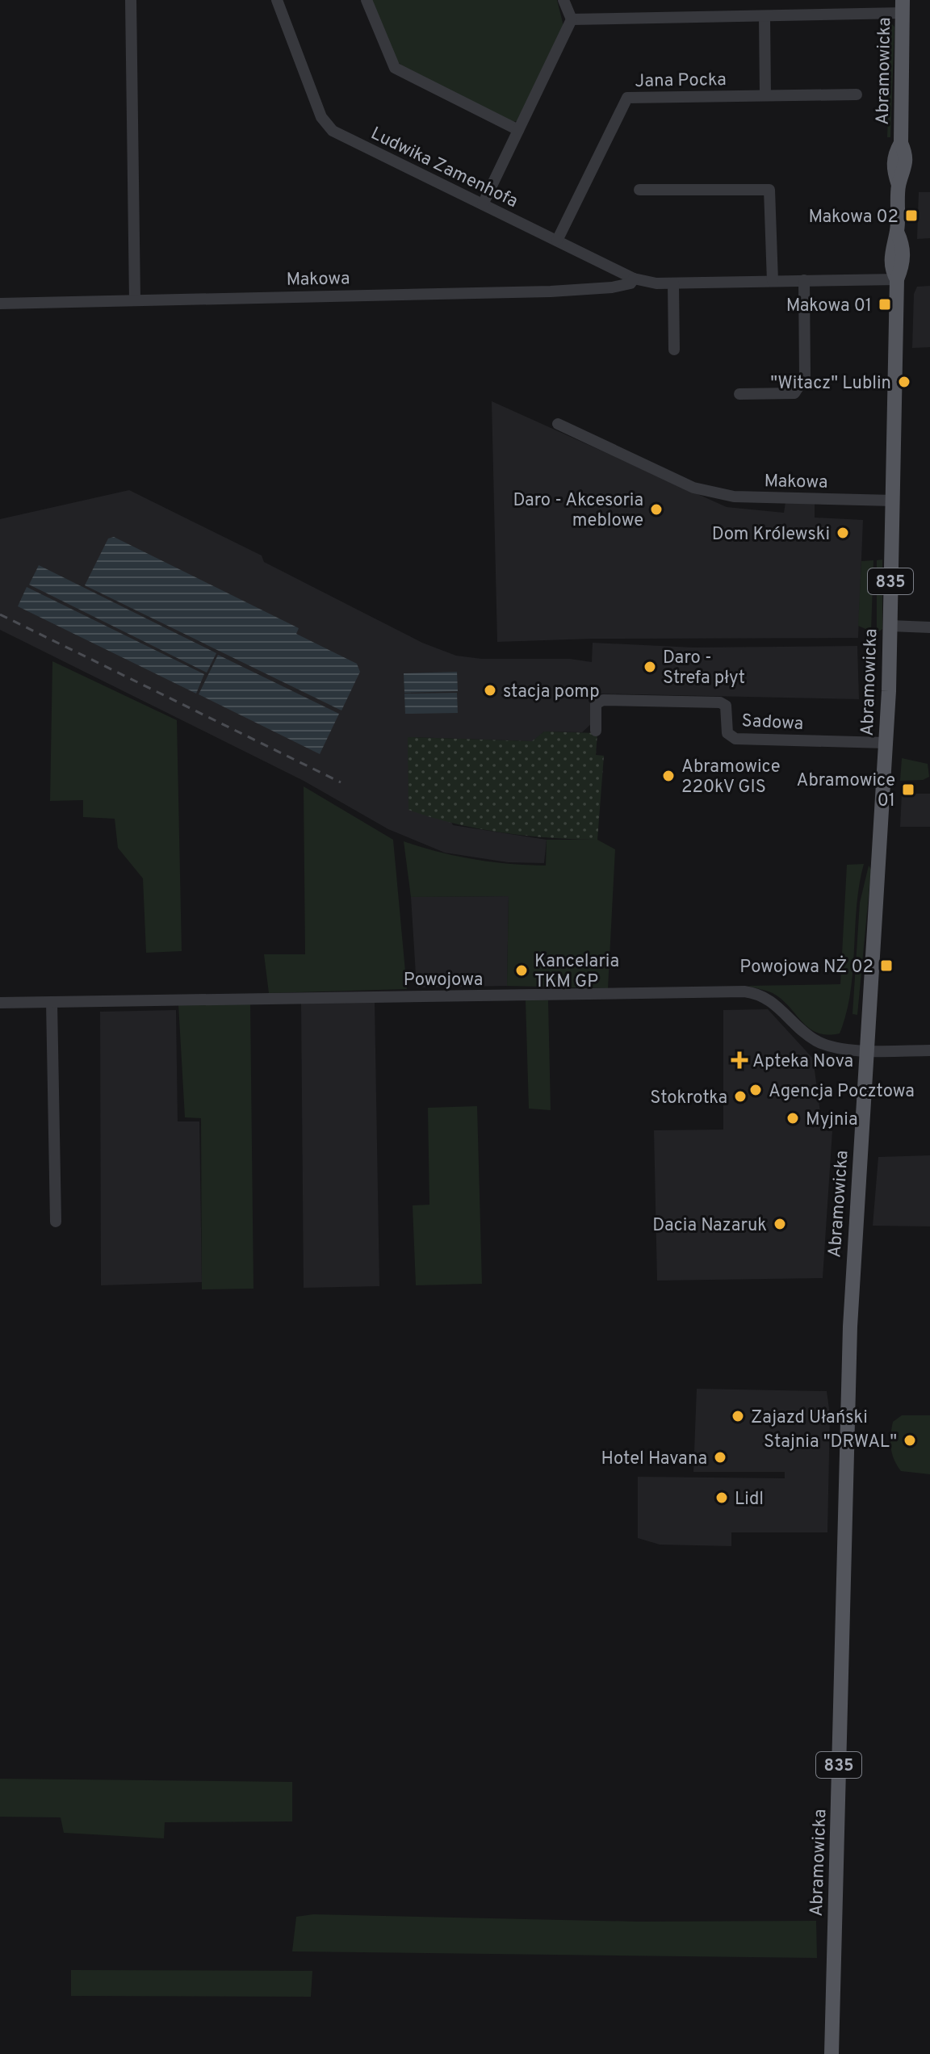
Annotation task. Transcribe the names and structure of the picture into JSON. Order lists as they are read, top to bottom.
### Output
{
  "streets": {
    "main road": ["Abramowicka", "835"],
    "street": [
      "Jana Pocka",
      "Ludwika Zamenhofa",
      "Makowa",
      "Sadowa",
      "Powojowa"
    ]
  },
  "crossings": [
    ["Abramowicka", "Ludwika Zamenhofa"],
    ["Abramowicka", "Makowa"],
    ["Abramowicka", "Sadowa"],
    ["Abramowicka", "Powojowa"],
    ["Jana Pocka", "Ludwika Zamenhofa"],
    ["Ludwika Zamenhofa", "Makowa"]
  ],
  "places": {
    "transit": [
      "Makowa 02",
      "Makowa 01",
      "Abramowice 01",
      "Powojowa NŻ 02"
    ],
    "other": [
      "\"Witacz\" Lublin",
      "Daro - Akcesoria meblowe",
      "Dom Królewski",
      "Daro - Strefa płyt",
      "stacja pomp",
      "Abramowice 220kV GIS",
      "Kancelaria TKM GP",
      "Agencja Pocztowa",
      "Stokrotka",
      "Myjnia",
      "Dacia Nazaruk",
      "Zajazd Ułański",
      "Stajnia \"DRWAL\"",
      "Hotel Havana",
      "Lidl"
    ],
    "health": ["Apteka Nova"]
  }
}
